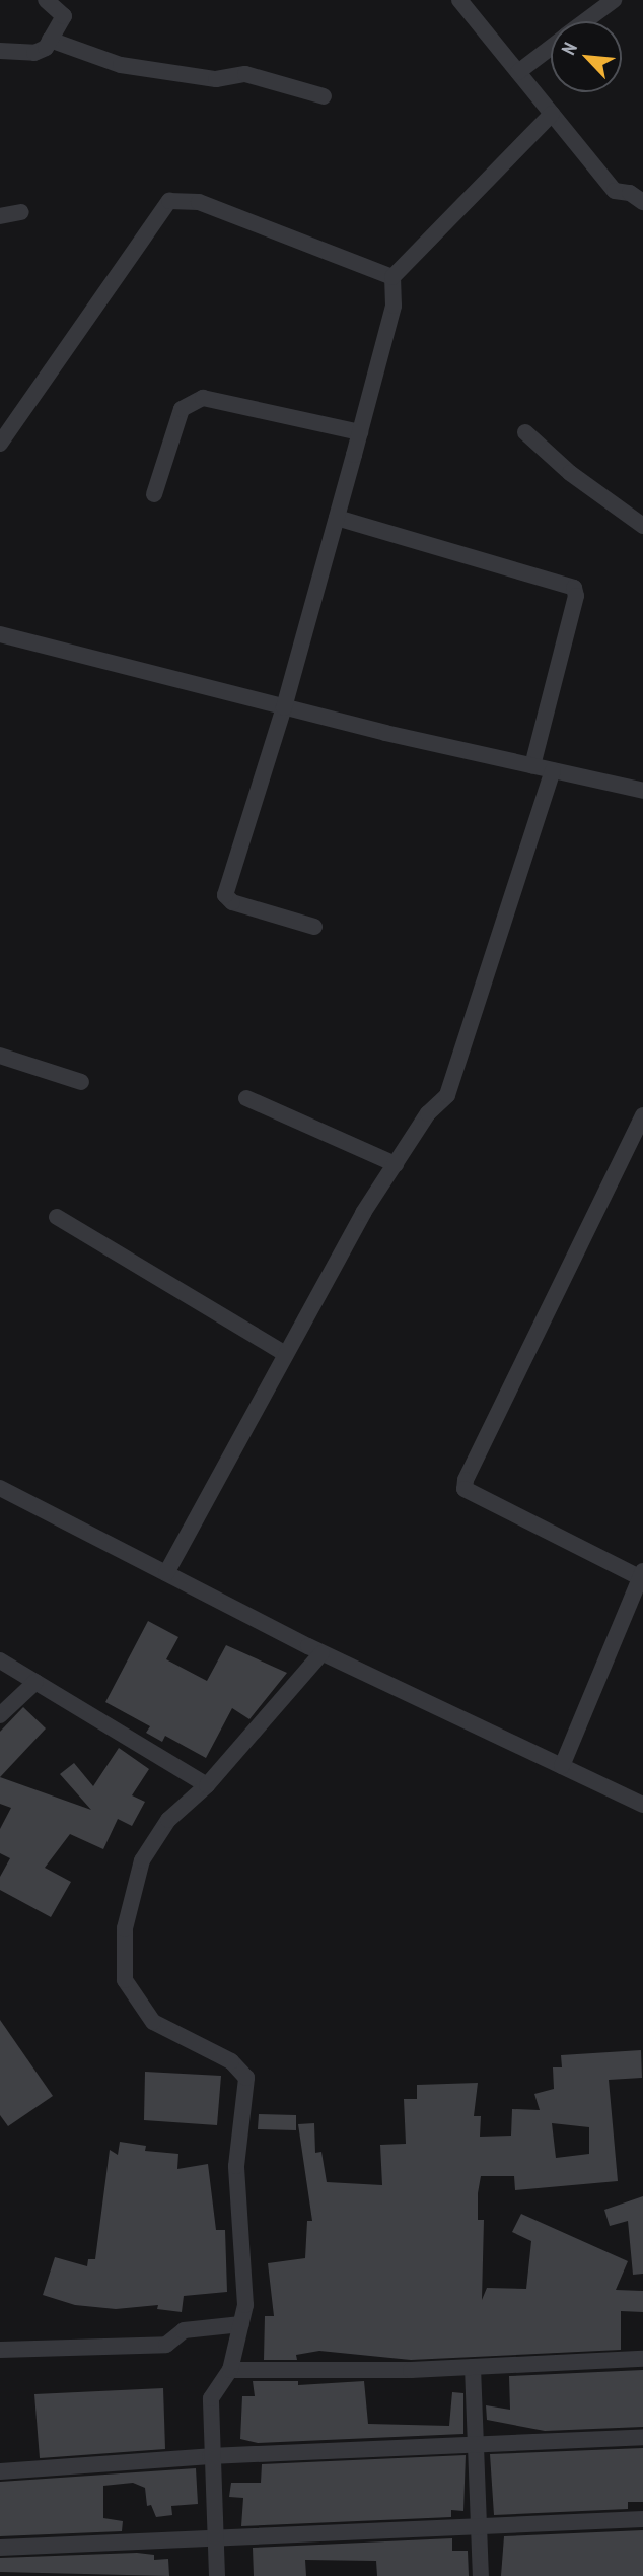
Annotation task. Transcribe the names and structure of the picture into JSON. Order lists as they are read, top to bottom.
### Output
{
  "north": "top left"
}
